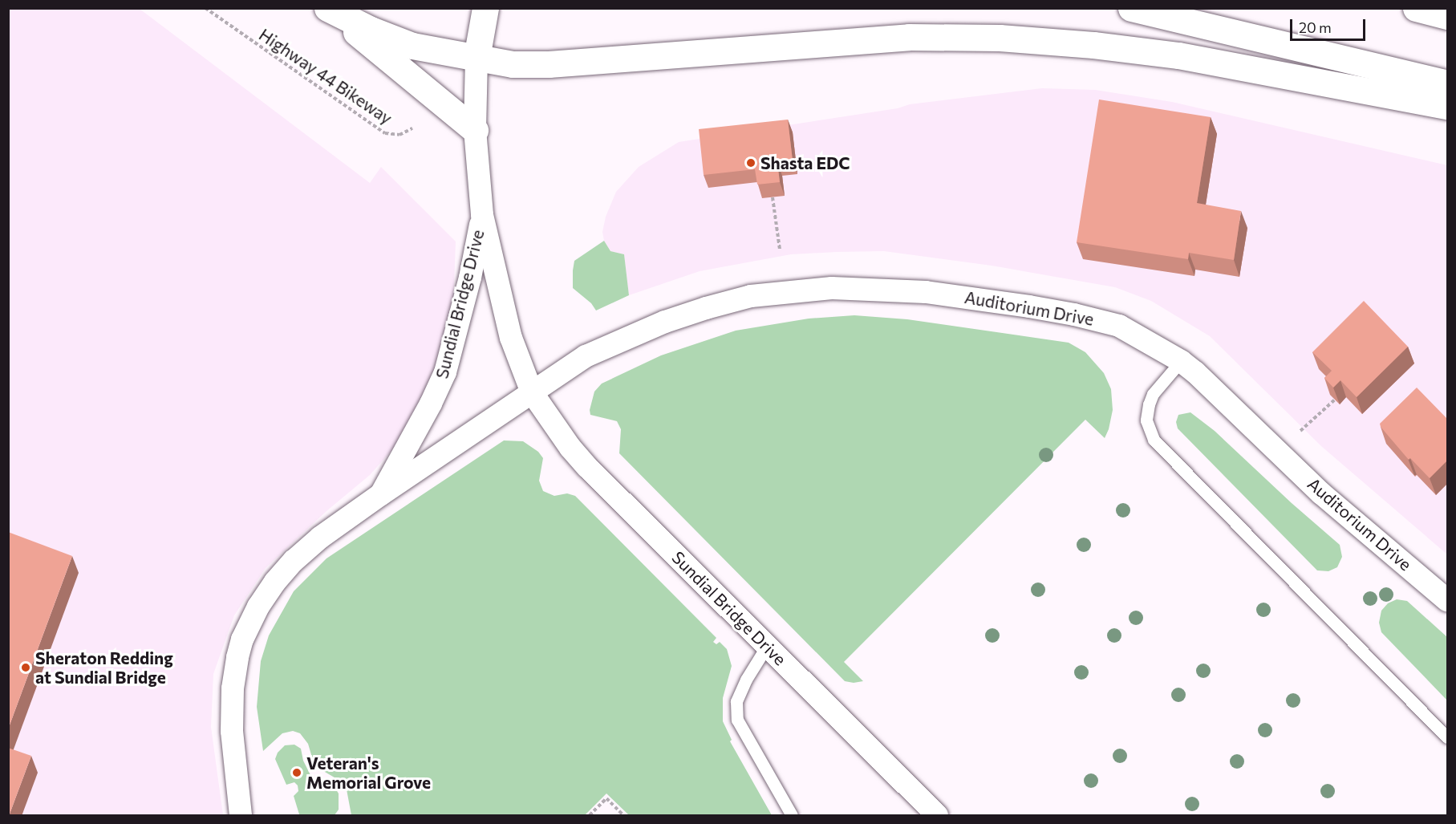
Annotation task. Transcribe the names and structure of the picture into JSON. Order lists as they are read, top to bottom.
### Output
{
  "streets": {
    "main road": ["Sundial Bridge Drive"],
    "street": ["Auditorium Drive"],
    "path": ["Highway 44 Bikeway"]
  },
  "crossings": [
    ["Sundial Bridge Drive", "Auditorium Drive"]
  ],
  "places": ["Shasta EDC", "Sheraton Redding at Sundial Bridge", "Veteran's Memorial Grove"],
  "scale_bar": "20 m"
}
